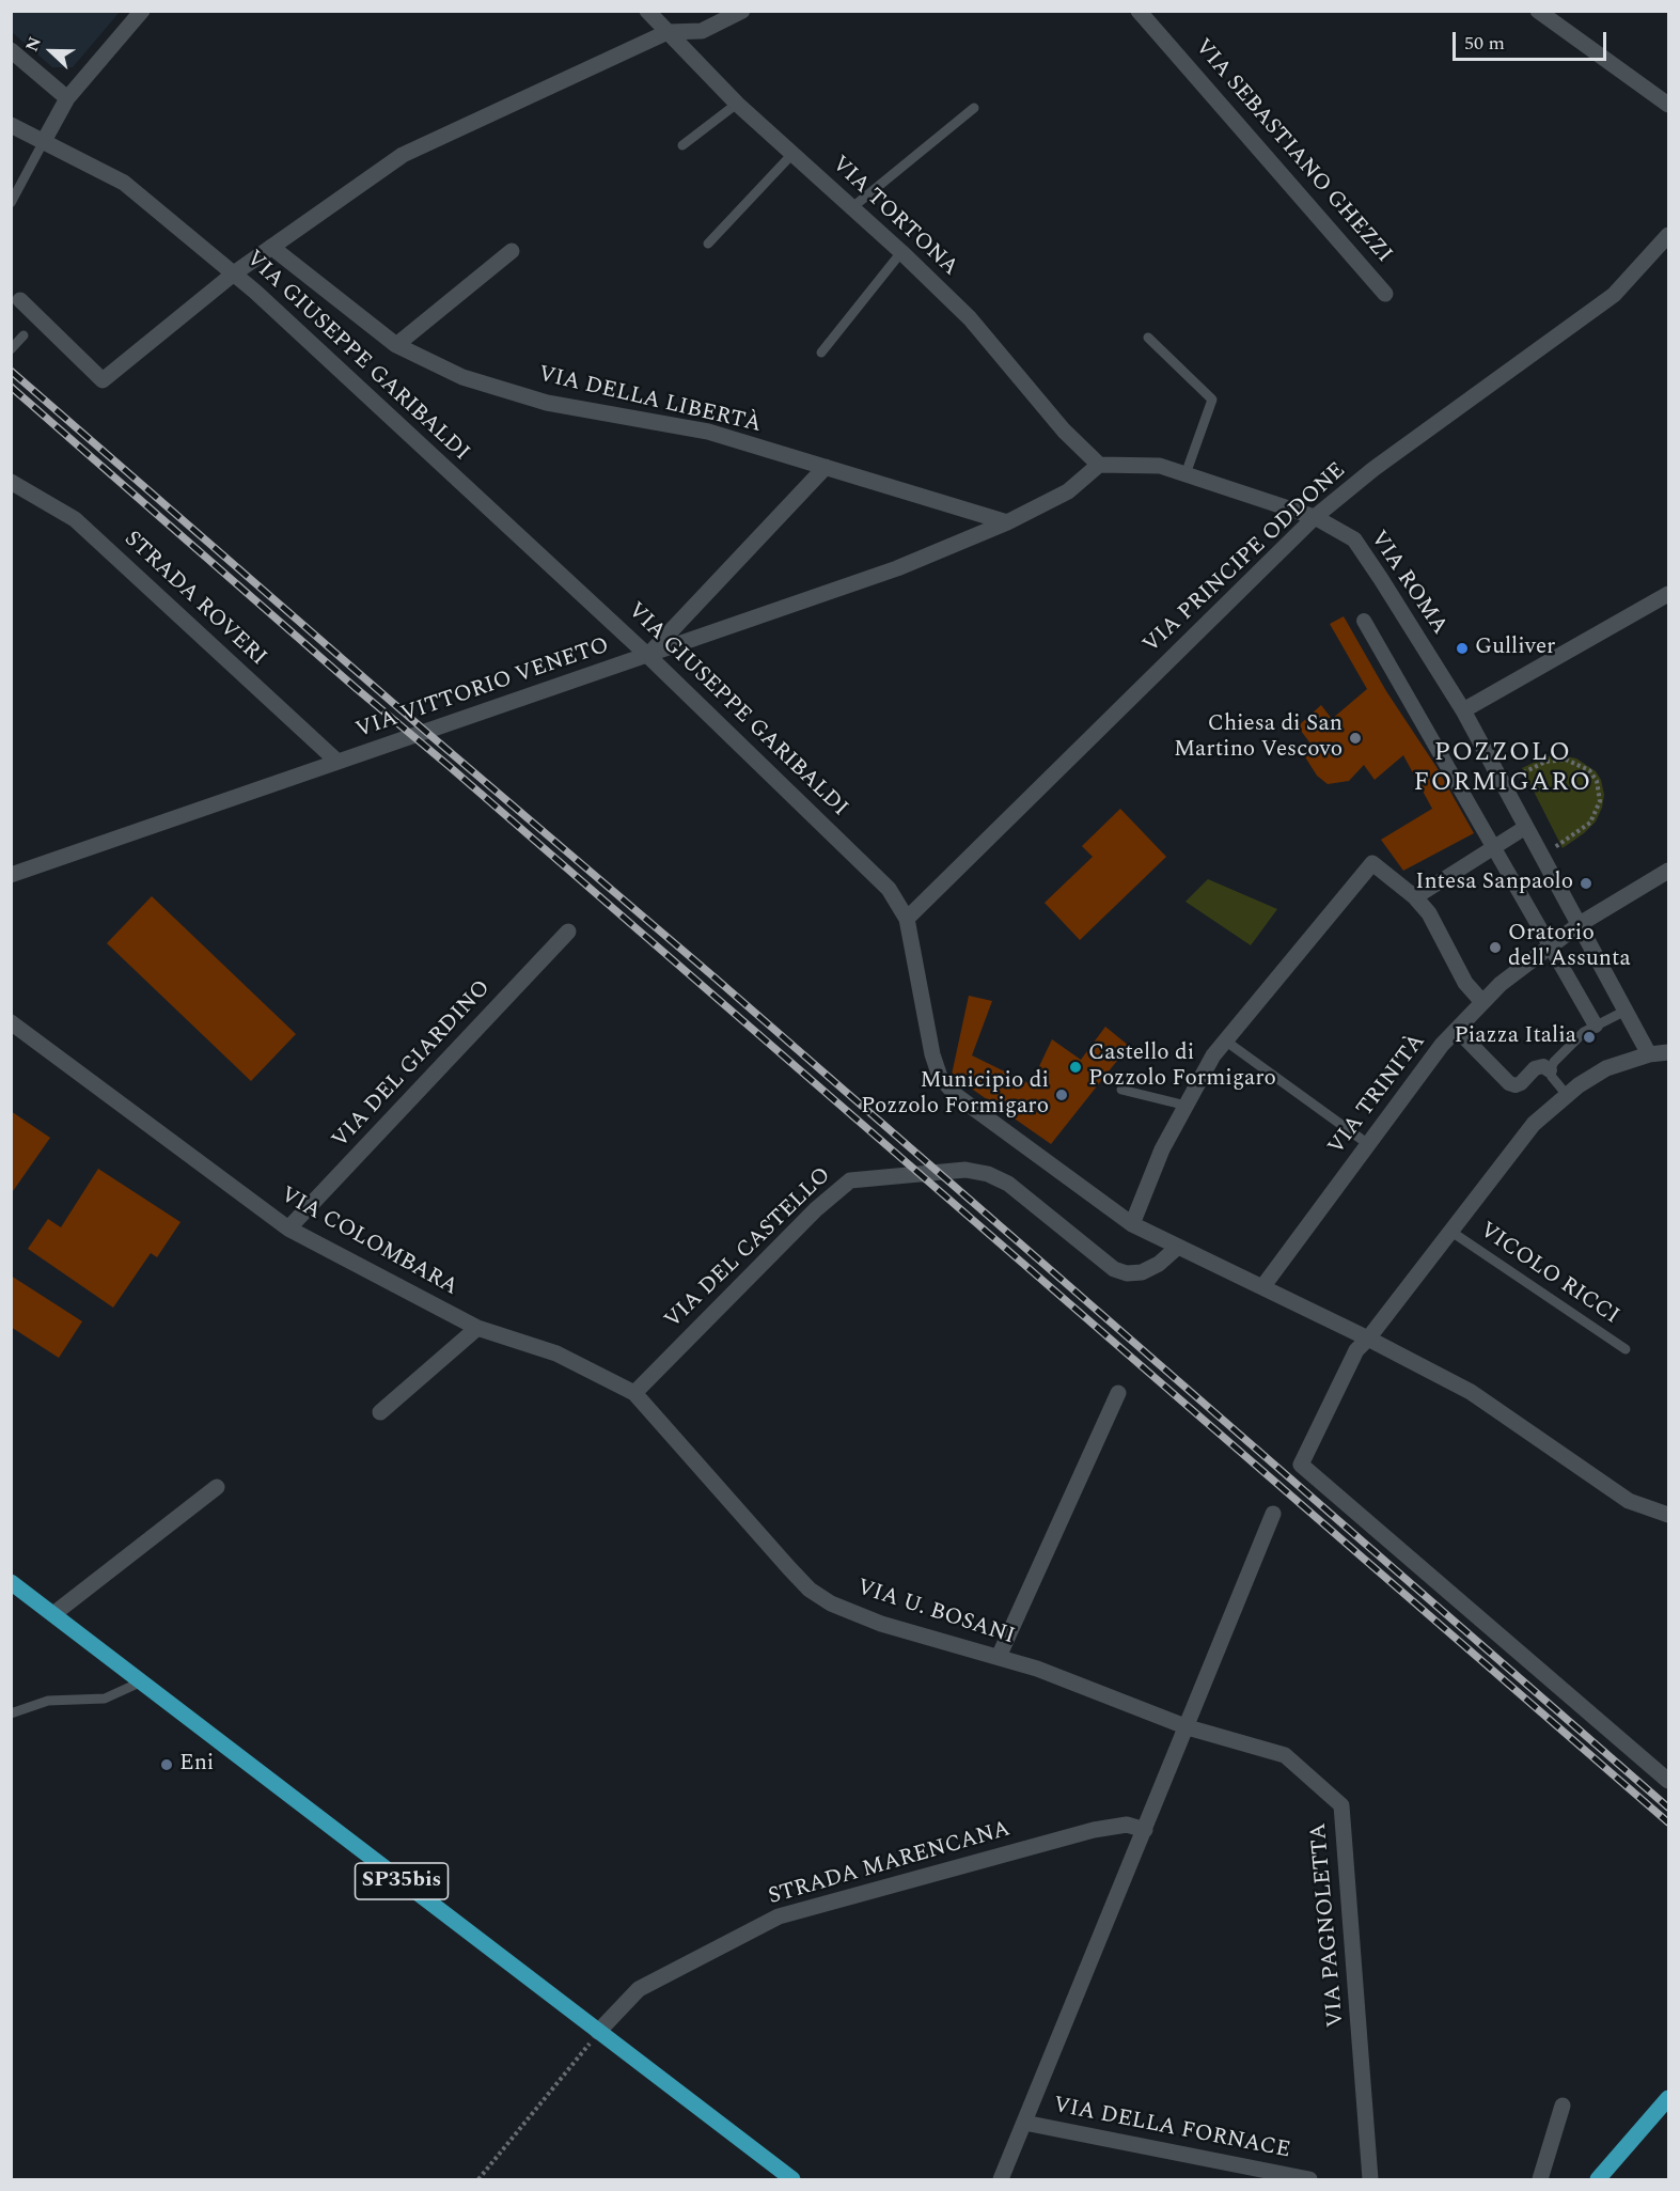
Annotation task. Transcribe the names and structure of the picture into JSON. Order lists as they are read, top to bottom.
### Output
{
  "streets": {
    "main road": ["SP35bis"],
    "street": [
      "VIA SEBASTIANO GHEZZI",
      "VIA TORTONA",
      "VIA GIUSEPPE GARIBALDI",
      "VIA DELLA LIBERTÀ",
      "VIA PRINCIPE ODDONE",
      "VIA ROMA",
      "STRADA ROVERI",
      "VIA VITTORIO VENETO",
      "VIA DEL GIARDINO",
      "VIA TRINITÀ",
      "VIA COLOMBARA",
      "VIA DEL CASTELLO",
      "VIA U. BOSANI",
      "STRADA MARENCANA",
      "VIA PAGNOLETTA",
      "VIA DELLA FORNACE"
    ],
    "lane": ["VICOLO RICCI"]
  },
  "crossings": [
    ["VIA TORTONA", "VIA ROMA"],
    ["VIA TORTONA", "VIA VITTORIO VENETO"],
    ["VIA GIUSEPPE GARIBALDI", "VIA PRINCIPE ODDONE"],
    ["VIA GIUSEPPE GARIBALDI", "VIA VITTORIO VENETO"],
    ["VIA GIUSEPPE GARIBALDI", "VIA TRINITÀ"],
    ["VIA GIUSEPPE GARIBALDI", "VIA DEL CASTELLO"],
    ["VIA DELLA LIBERTÀ", "VIA VITTORIO VENETO"],
    ["VIA PRINCIPE ODDONE", "VIA ROMA"],
    ["VIA ROMA", "VIA VITTORIO VENETO"],
    ["VIA ROMA", "VIA TRINITÀ"],
    ["STRADA ROVERI", "VIA VITTORIO VENETO"],
    ["VIA DEL GIARDINO", "VIA COLOMBARA"],
    ["VIA COLOMBARA", "VIA DEL CASTELLO"],
    ["VIA COLOMBARA", "VIA U. BOSANI"],
    ["VIA DEL CASTELLO", "VIA U. BOSANI"],
    ["VIA U. BOSANI", "VIA PAGNOLETTA"],
    ["STRADA MARENCANA", "SP35bis"]
  ],
  "districts": ["POZZOLO FORMIGARO"],
  "places": [
    "Gulliver",
    "Chiesa di San Martino Vescovo",
    "Intesa Sanpaolo",
    "Oratorio dell'Assunta",
    "Piazza Italia",
    "Castello di Pozzolo Formigaro",
    "Municipio di Pozzolo Formigaro",
    "Eni"
  ],
  "scale_bar": "50 m",
  "north": "left"
}
